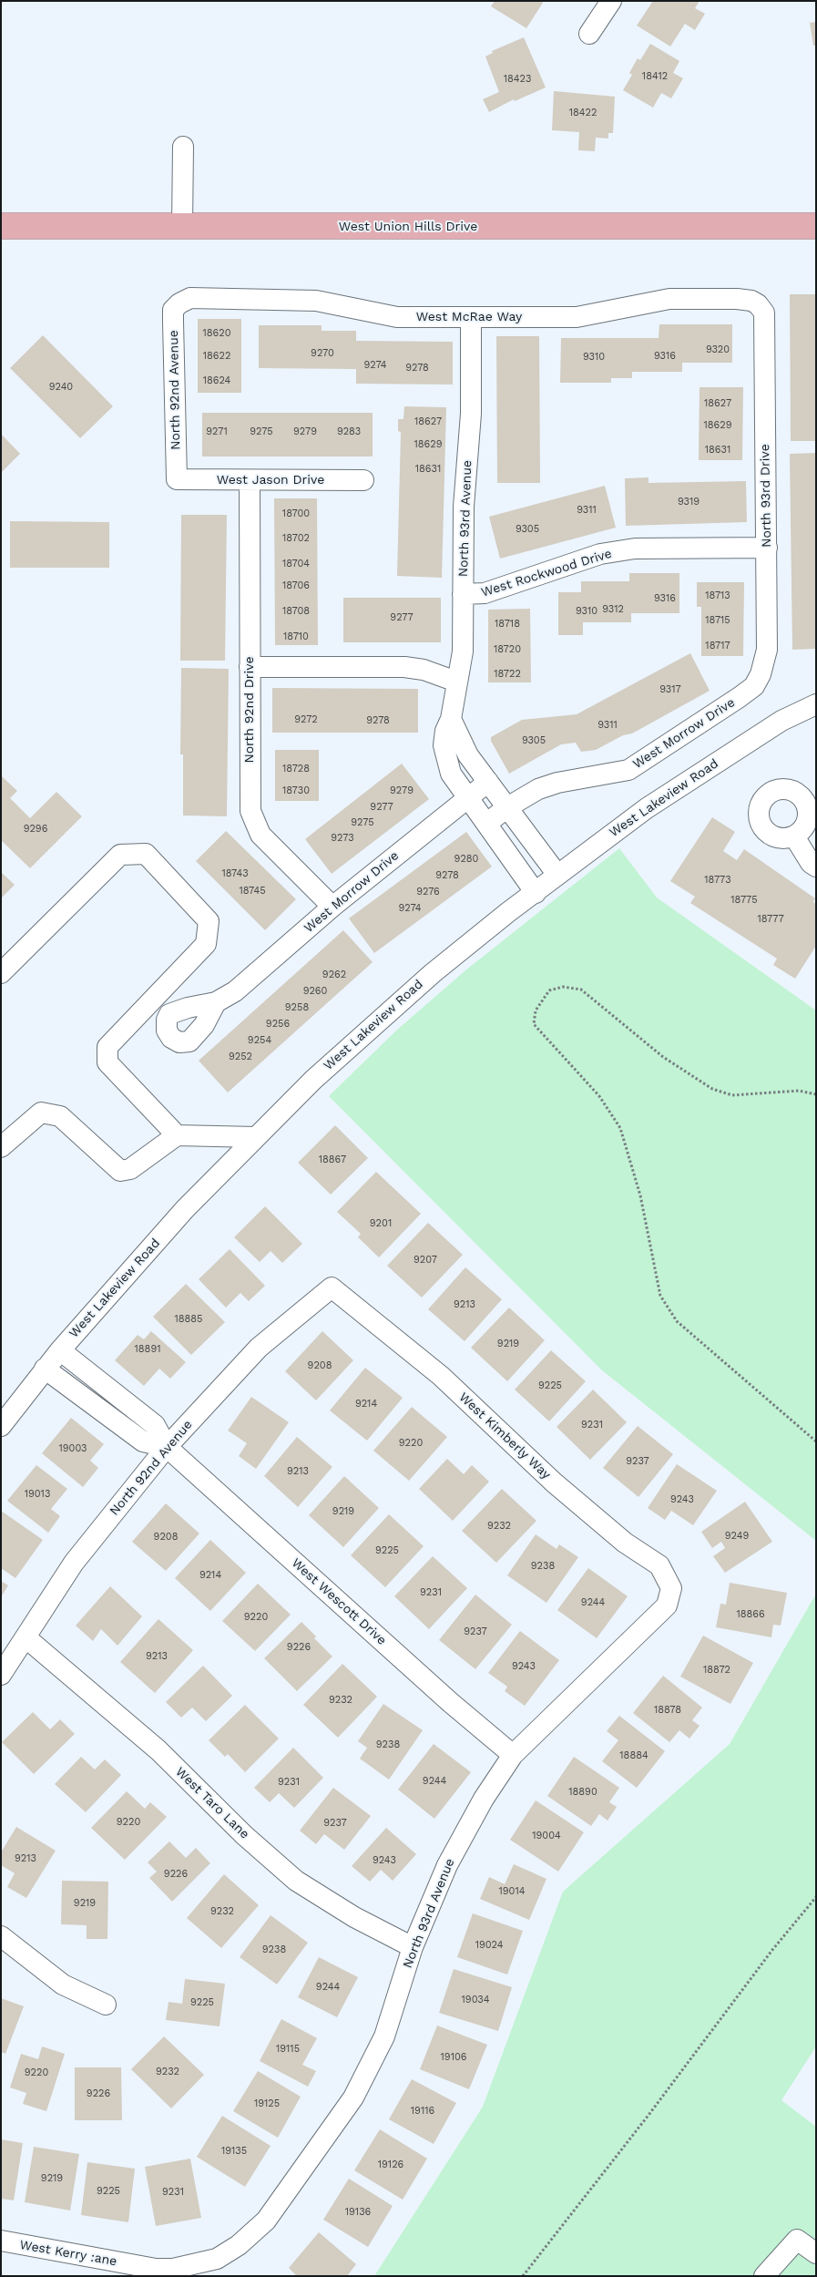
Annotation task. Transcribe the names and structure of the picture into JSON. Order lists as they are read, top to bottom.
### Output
{
  "streets": {
    "main road": ["West Union Hills Drive"],
    "street": [
      "West McRae Way",
      "North 92nd Avenue",
      "West Jason Drive",
      "North 93rd Drive",
      "North 93rd Avenue",
      "West Rockwood Drive",
      "North 92nd Drive",
      "West Morrow Drive",
      "West Lakeview Road",
      "West Kimberly Way",
      "West Wescott Drive",
      "West Taro Lane",
      "West Kerry :ane"
    ]
  },
  "crossings": [
    ["West McRae Way", "North 92nd Avenue"],
    ["West McRae Way", "North 93rd Drive"],
    ["West McRae Way", "North 93rd Avenue"],
    ["North 92nd Avenue", "West Jason Drive"],
    ["North 92nd Avenue", "West Kimberly Way"],
    ["North 92nd Avenue", "West Wescott Drive"],
    ["North 92nd Avenue", "West Taro Lane"],
    ["West Jason Drive", "North 92nd Drive"],
    ["North 93rd Drive", "West Rockwood Drive"],
    ["North 93rd Drive", "West Morrow Drive"],
    ["North 93rd Avenue", "West Rockwood Drive"],
    ["North 93rd Avenue", "West Morrow Drive"],
    ["North 93rd Avenue", "West Lakeview Road"],
    ["North 93rd Avenue", "West Kimberly Way"],
    ["North 93rd Avenue", "West Wescott Drive"],
    ["North 93rd Avenue", "West Taro Lane"],
    ["North 93rd Avenue", "West Kerry :ane"],
    ["North 92nd Drive", "West Morrow Drive"],
    ["West Lakeview Road", "West Wescott Drive"]
  ],
  "house_numbers": [
    "18412",
    "18423",
    "18422",
    "18620",
    "9320",
    "9270",
    "18622",
    "9316",
    "9310",
    "9274",
    "9278",
    "18624",
    "9240",
    "18627",
    "18627",
    "18629",
    "9271",
    "9275",
    "9279",
    "9283",
    "18629",
    "18631",
    "18631",
    "9319",
    "9311",
    "18700",
    "9305",
    "18702",
    "18704",
    "18706",
    "18713",
    "9316",
    "9312",
    "18708",
    "9310",
    "9277",
    "18715",
    "18718",
    "18710",
    "18717",
    "18720",
    "18722",
    "9317",
    "9272",
    "9278",
    "9311",
    "9305",
    "18728",
    "18730",
    "9279",
    "9277",
    "9275",
    "9296",
    "9273",
    "9280",
    "18743",
    "9278",
    "18773",
    "18745",
    "9276",
    "18775",
    "9274",
    "18777",
    "9262",
    "9260",
    "9258",
    "9256",
    "9254",
    "9252",
    "18867",
    "9201",
    "9207",
    "9213",
    "18885",
    "9219",
    "18891",
    "9208",
    "9225",
    "9214",
    "9231",
    "9220",
    "19003",
    "9237",
    "9213",
    "19013",
    "9243",
    "9219",
    "9232",
    "9249",
    "9208",
    "9225",
    "9238",
    "9214",
    "9231",
    "9244",
    "18866",
    "9220",
    "9237",
    "9226",
    "9213",
    "9243",
    "18872",
    "9232",
    "18878",
    "9238",
    "18884",
    "9244",
    "9231",
    "18890",
    "9220",
    "9237",
    "19004",
    "9213",
    "9243",
    "9226",
    "19014",
    "9219",
    "9232",
    "19024",
    "9238",
    "9244",
    "19034",
    "9225",
    "19115",
    "19106",
    "9232",
    "9220",
    "9226",
    "19125",
    "19116",
    "19135",
    "19126",
    "9219",
    "9225",
    "9231",
    "19136"
  ]
}
